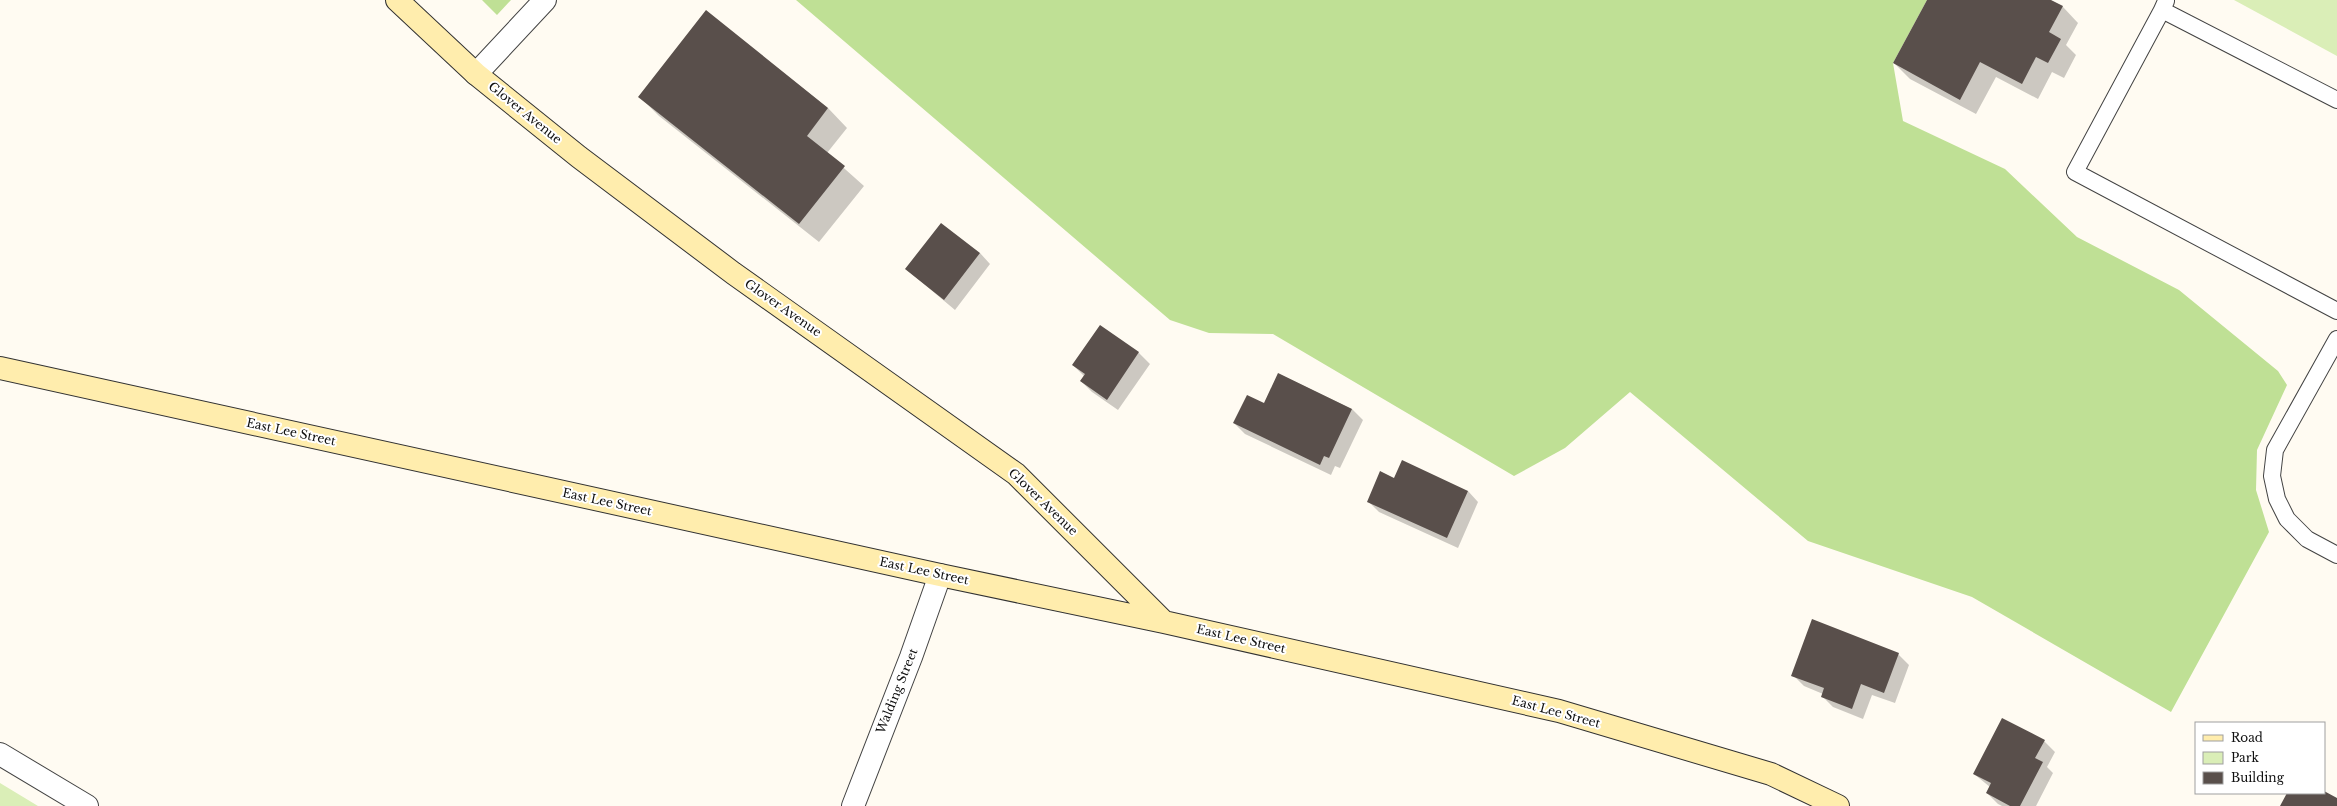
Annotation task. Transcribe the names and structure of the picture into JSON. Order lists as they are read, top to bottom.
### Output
{
  "streets": {
    "main road": ["Glover Avenue", "East Lee Street"],
    "street": ["Walding Street"]
  },
  "crossings": [
    ["Glover Avenue", "East Lee Street"],
    ["East Lee Street", "Walding Street"]
  ],
  "legend": ["Road", "Park", "Building"]
}
